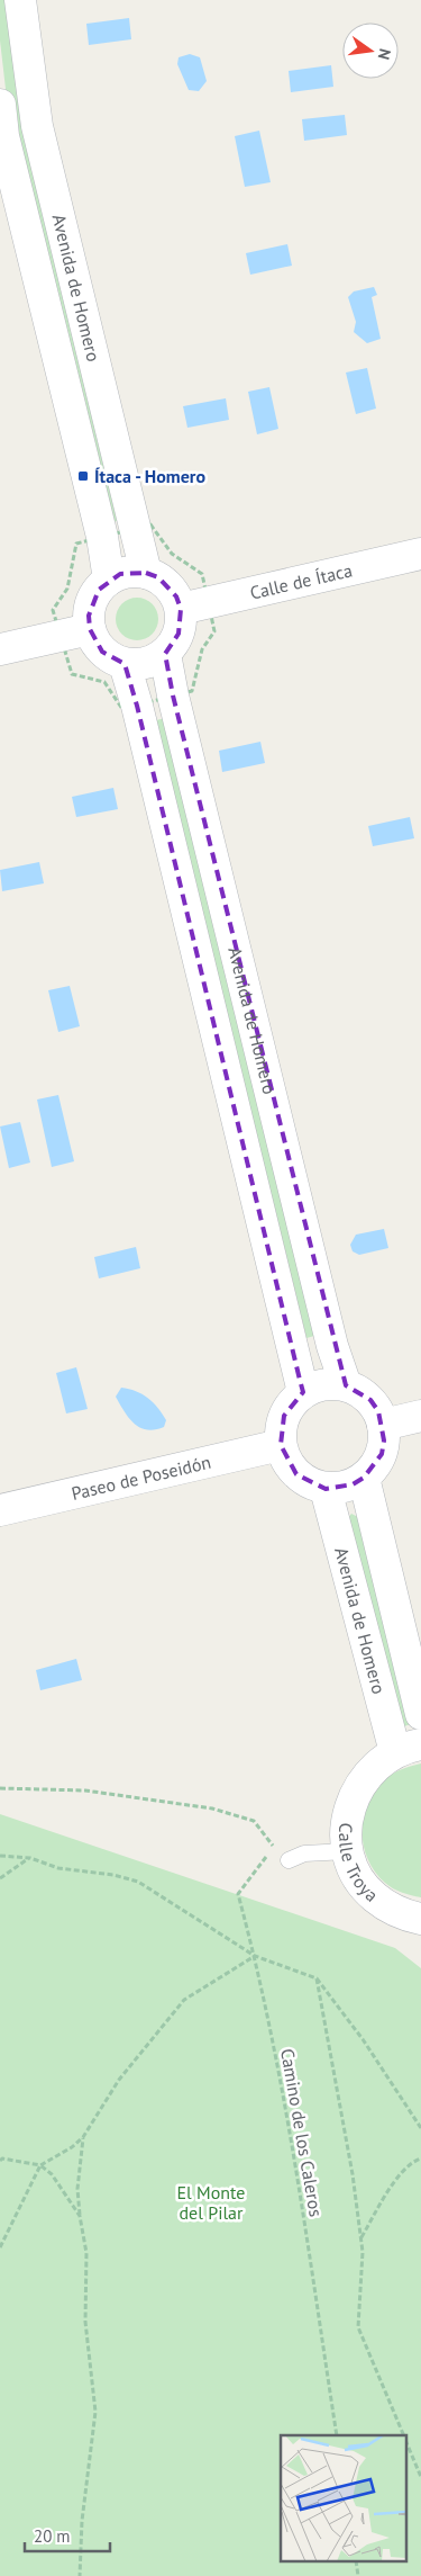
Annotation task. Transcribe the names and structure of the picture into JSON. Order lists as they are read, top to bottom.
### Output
{
  "streets": {
    "street": [
      "Avenida de Homero",
      "Calle de Ítaca",
      "Paseo de Poseidón",
      "Calle Troya"
    ],
    "path": ["Camino de los Caleros"]
  },
  "crossings": [
    ["Avenida de Homero", "Calle de Ítaca"],
    ["Avenida de Homero", "Paseo de Poseidón"],
    ["Avenida de Homero", "Calle Troya"]
  ],
  "parks": ["El Monte del Pilar"],
  "places": {
    "transit": ["Ítaca - Homero"]
  },
  "scale_bar": "20 m",
  "north": "right"
}
